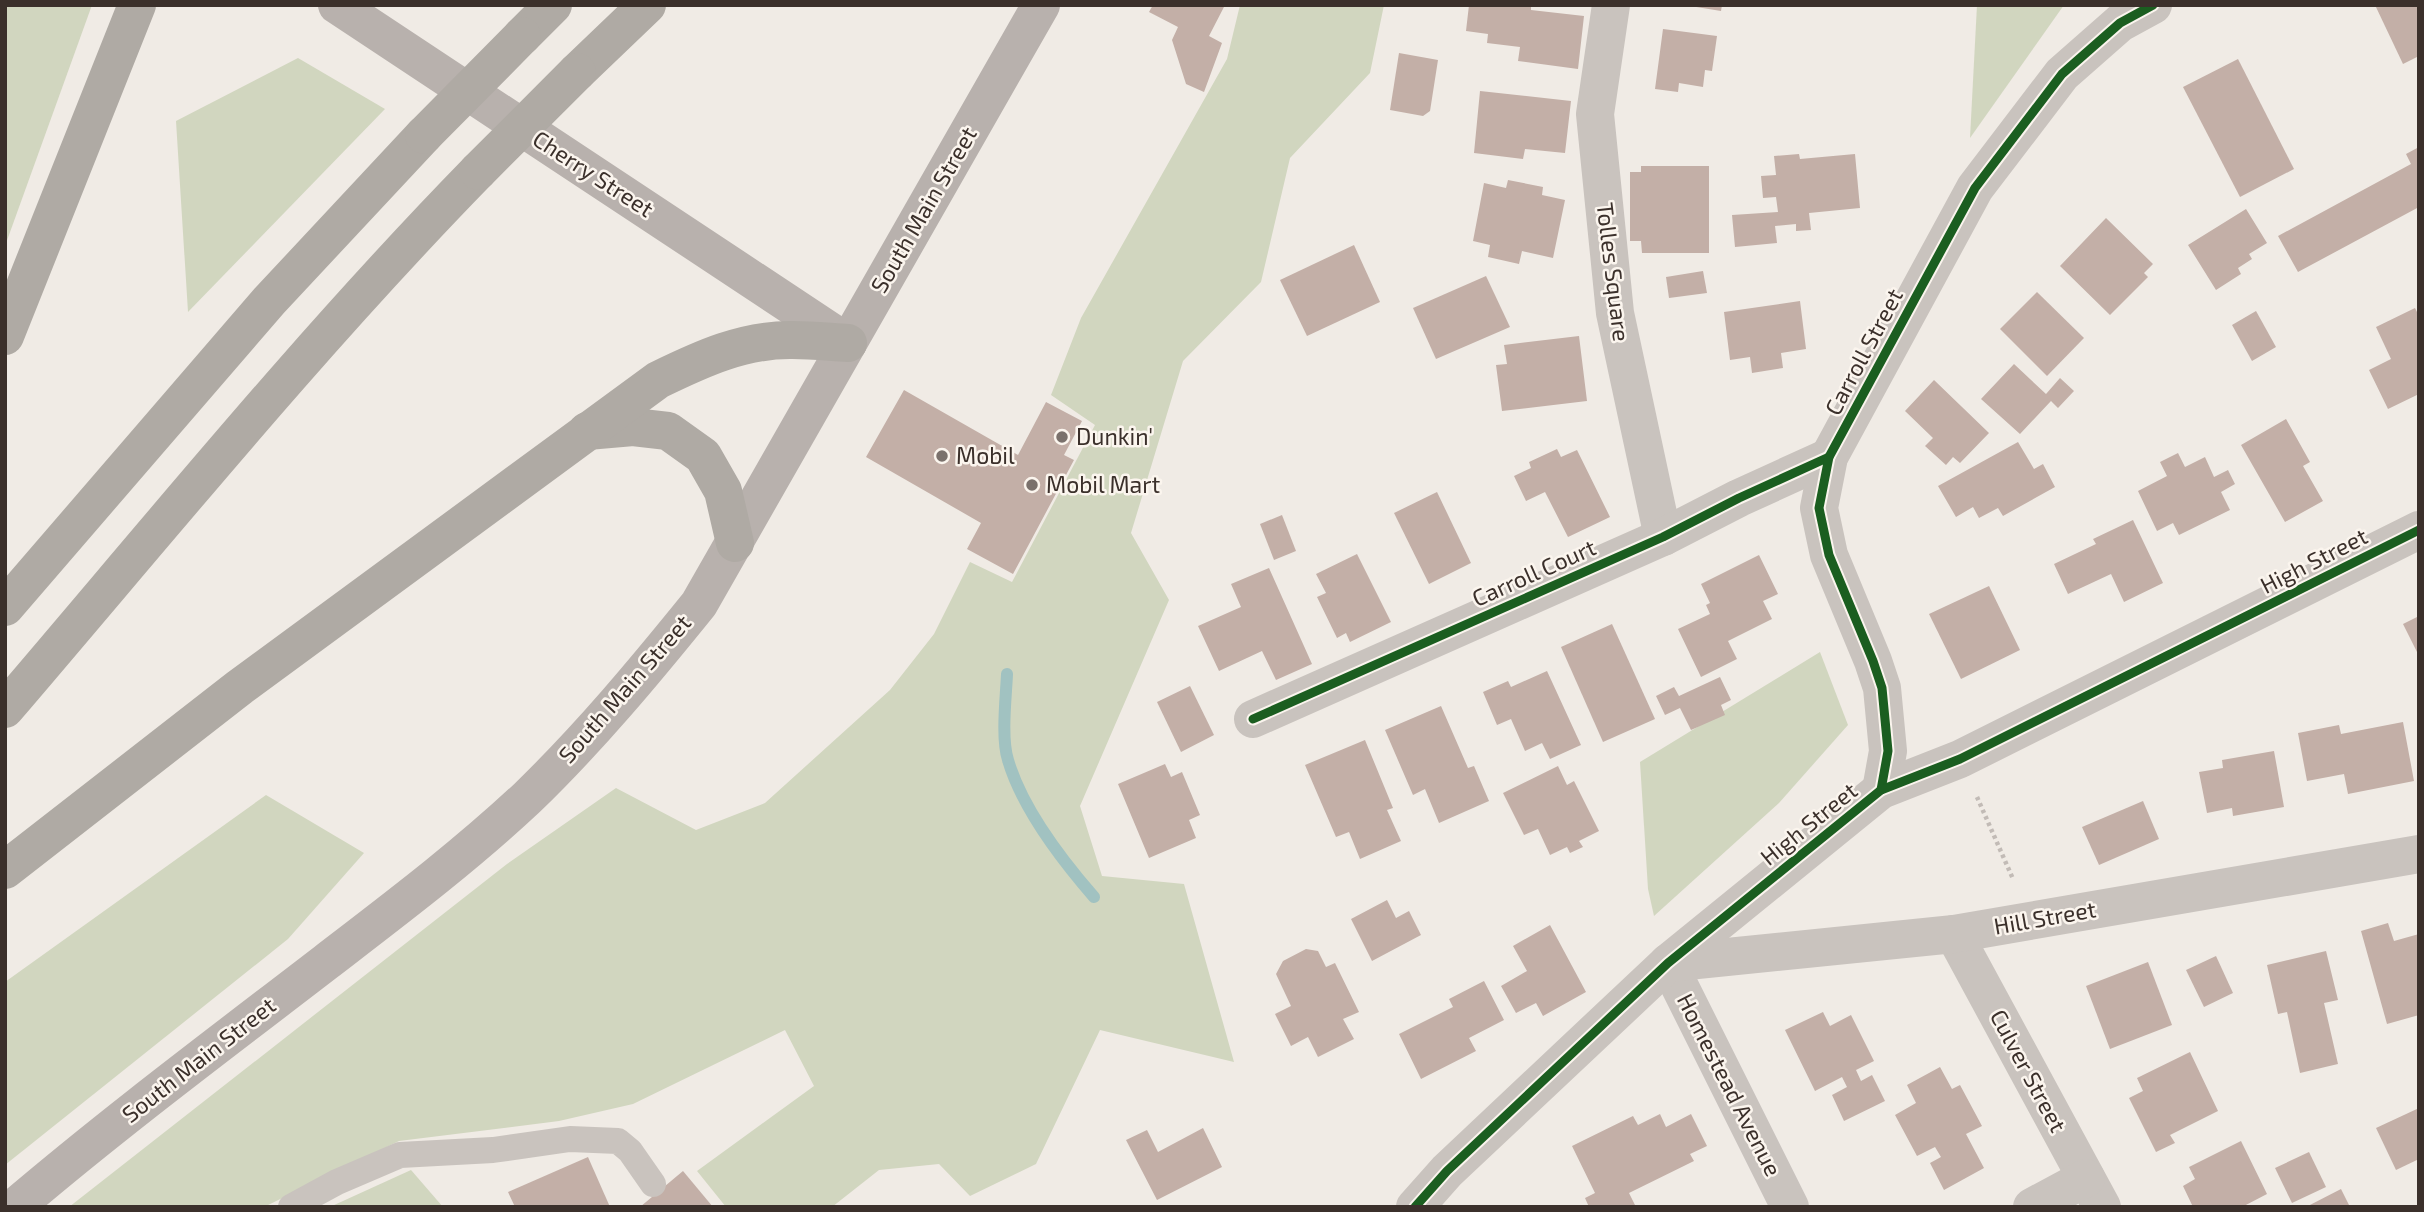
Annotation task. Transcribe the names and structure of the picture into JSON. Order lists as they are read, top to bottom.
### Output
{
  "streets": {
    "main road": ["Cherry Street", "South Main Street"],
    "street": [
      "Tolles Square",
      "Carroll Street",
      "High Street",
      "Carroll Court",
      "Hill Street",
      "Culver Street",
      "Homestead Avenue"
    ]
  },
  "crossings": [
    ["Cherry Street", "South Main Street"],
    ["Tolles Square", "Carroll Court"],
    ["Carroll Street", "High Street"],
    ["Carroll Street", "Carroll Court"],
    ["High Street", "Hill Street"],
    ["High Street", "Homestead Avenue"],
    ["Hill Street", "Culver Street"],
    ["Hill Street", "Homestead Avenue"]
  ],
  "places": ["Dunkin'", "Mobil", "Mobil Mart"]
}
